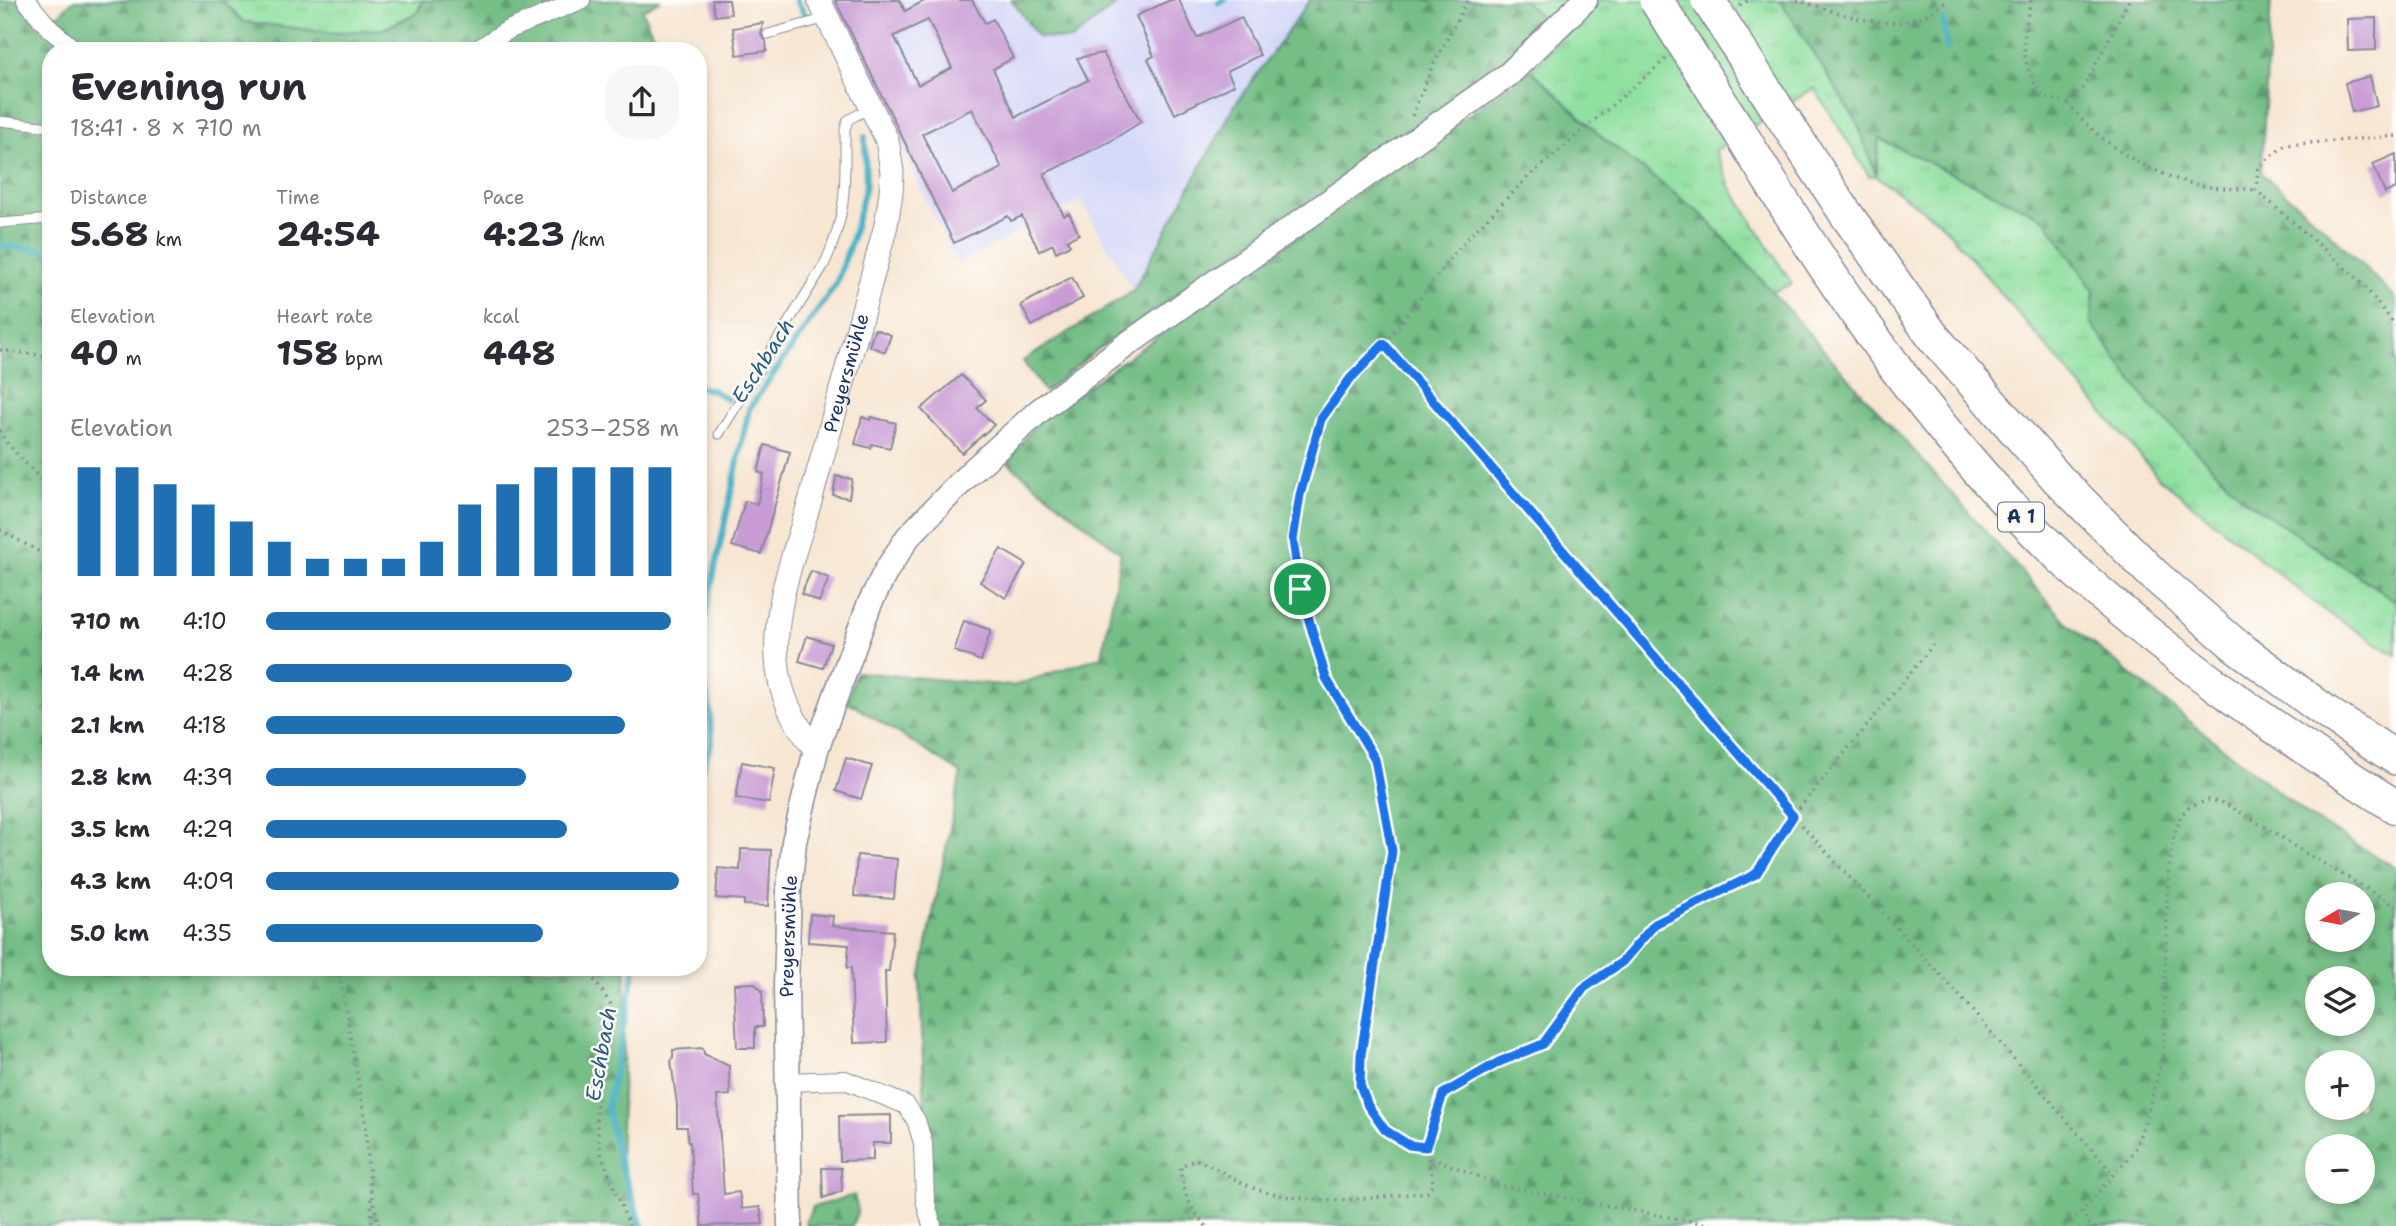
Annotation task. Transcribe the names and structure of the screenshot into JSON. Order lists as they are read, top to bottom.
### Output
{
  "streets": {
    "highway": ["A 1"],
    "main road": ["Preyersmühle"]
  },
  "water": ["Eschbach"],
  "north": "left",
  "page": {
    "heading": ["Evening run", "18:41 · 8 × 710 m"],
    "stats": [
      ["Distance", "5.68 km"],
      ["Time", "24:54"],
      ["Pace", "4:23 /km"],
      ["Elevation", "40 m"],
      ["Heart rate", "158 bpm"],
      ["kcal", "448"]
    ],
    "chart": ["Elevation", "253–258 m"],
    "list": [
      {
        "name": "710 m",
        "note": "4:10"
      },
      {
        "name": "1.4 km",
        "note": "4:28"
      },
      {
        "name": "2.1 km",
        "note": "4:18"
      },
      {
        "name": "2.8 km",
        "note": "4:39"
      },
      {
        "name": "3.5 km",
        "note": "4:29"
      },
      {
        "name": "4.3 km",
        "note": "4:09"
      },
      {
        "name": "5.0 km",
        "note": "4:35"
      }
    ],
    "map_buttons": ["+", "−"]
  }
}
